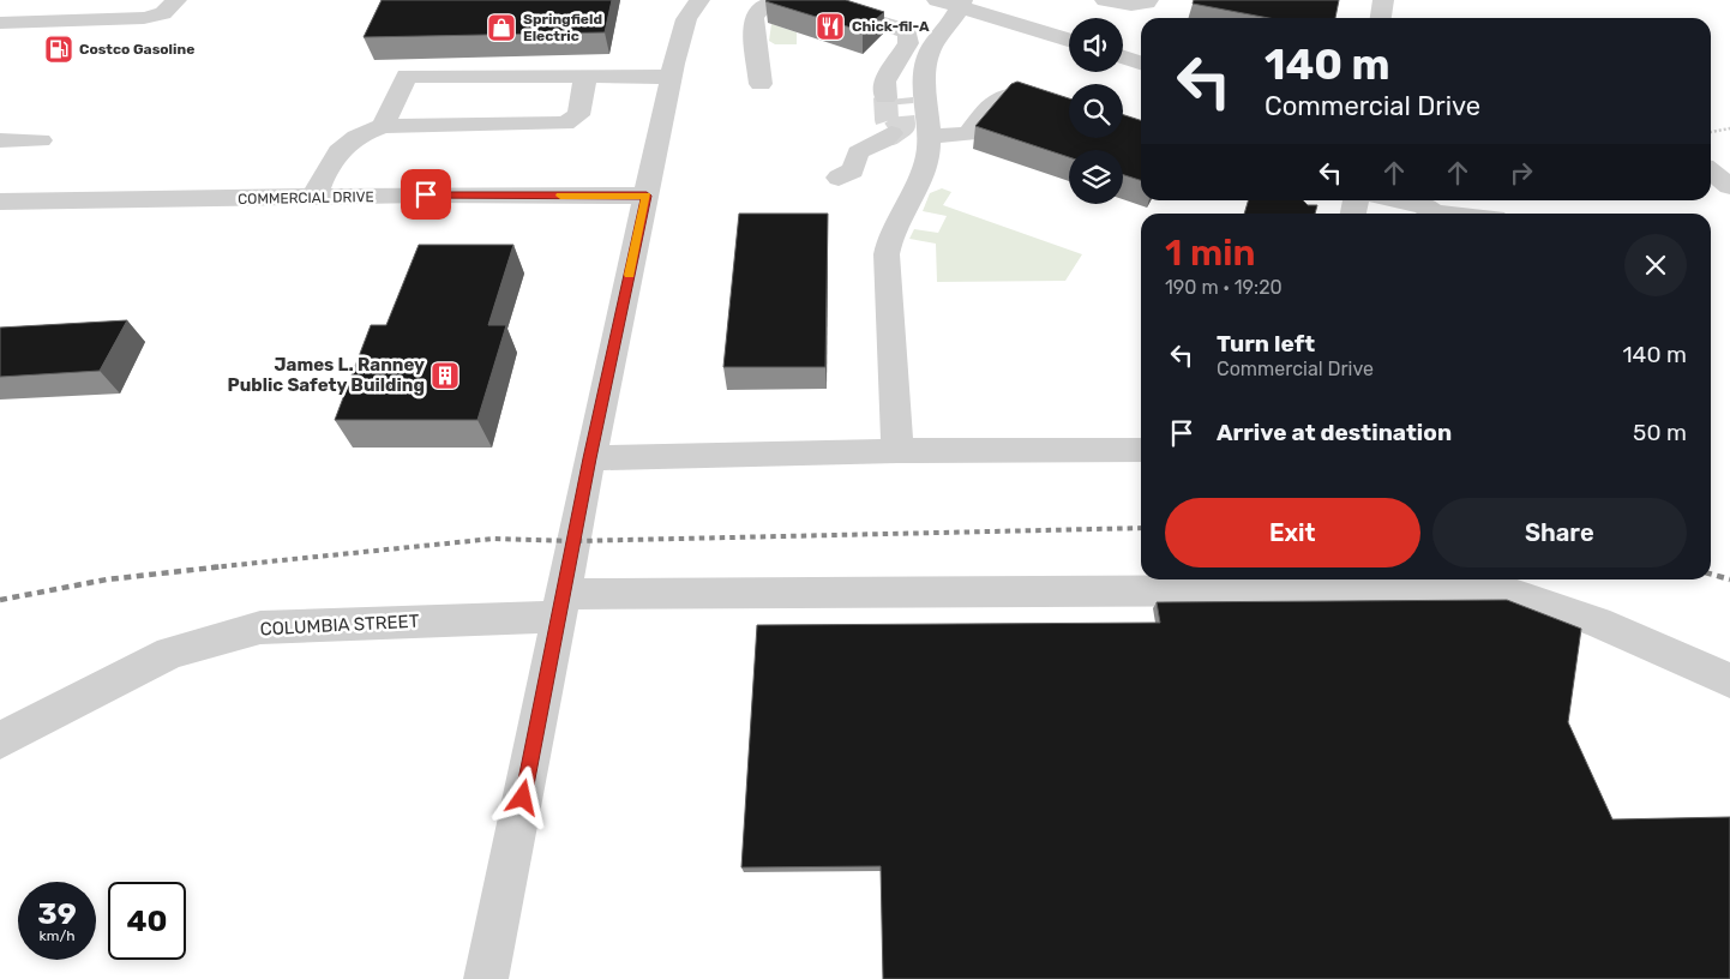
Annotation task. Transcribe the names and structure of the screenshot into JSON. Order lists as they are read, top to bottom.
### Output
{
  "streets": {
    "street": ["COMMERCIAL DRIVE", "COLUMBIA STREET"]
  },
  "places": {
    "restaurant": ["Chick-fil-A"],
    "shop": ["Springfield Electric"],
    "fuel station": ["Costco Gasoline"],
    "building": ["James L. Ranney Public Safety Building"]
  },
  "page": {
    "turn": ["140 m", "Commercial Drive"],
    "heading": ["1 min", "190 m · 19:20"],
    "list": [
      {
        "name": "Turn left",
        "note": "Commercial Drive",
        "value": "140 m"
      },
      {
        "name": "Arrive at destination",
        "value": "50 m"
      }
    ],
    "buttons": ["Exit", "Share"],
    "speed": "39 km/h",
    "limit": "40"
  }
}
